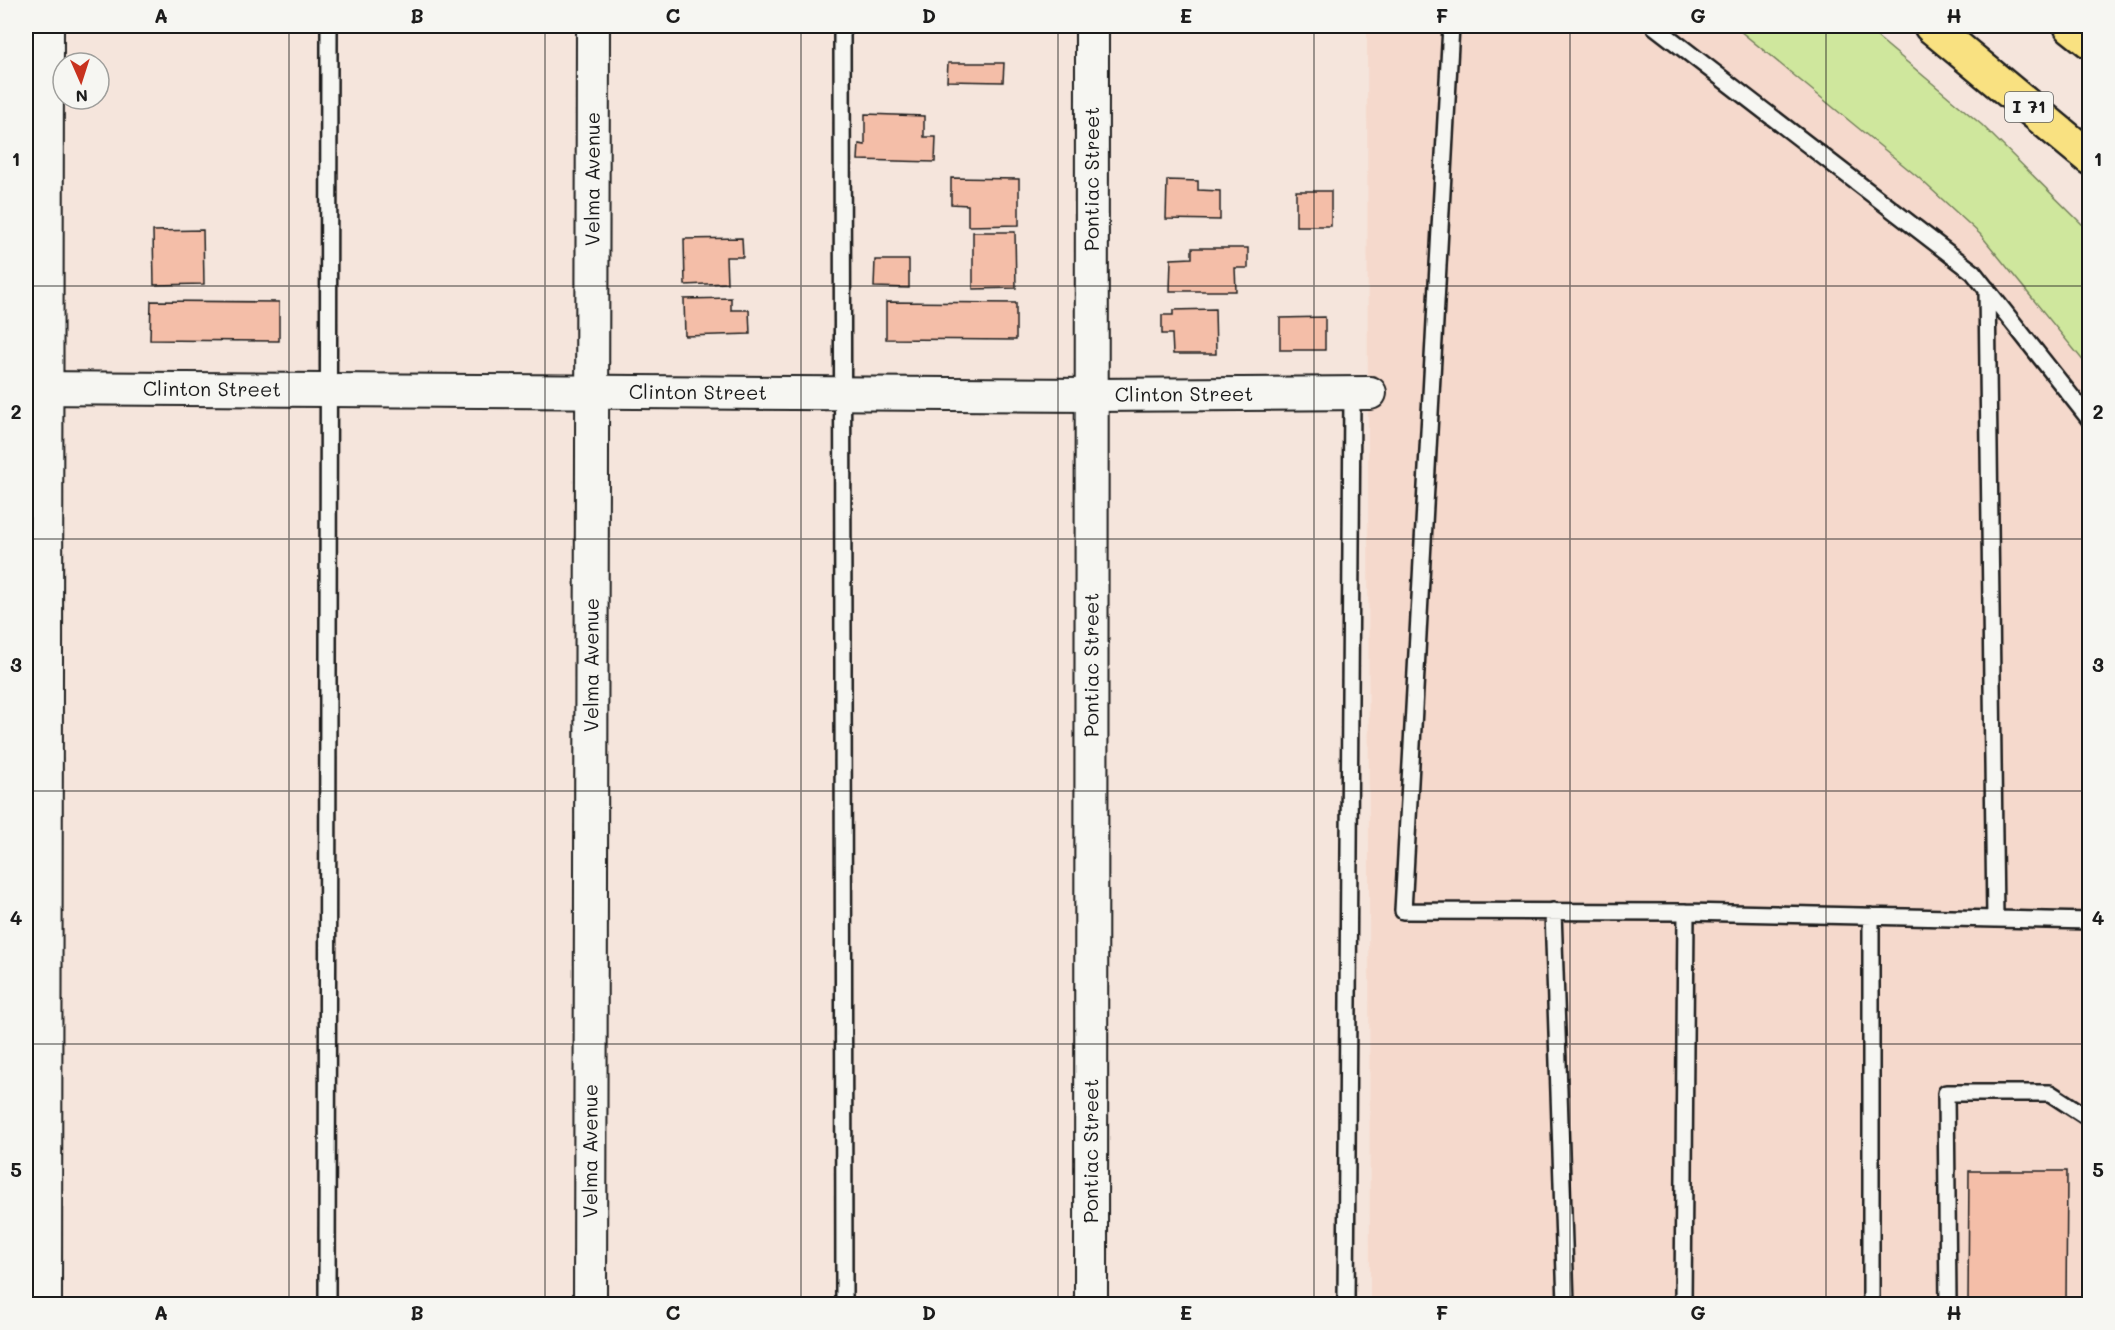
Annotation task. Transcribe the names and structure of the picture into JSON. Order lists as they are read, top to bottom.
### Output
{
  "streets": {
    "highway": ["I 71"],
    "street": ["Velma Avenue", "Pontiac Street", "Clinton Street"]
  },
  "crossings": [
    ["Velma Avenue", "Clinton Street"],
    ["Pontiac Street", "Clinton Street"]
  ],
  "north": "bottom",
  "grid": {
    "columns": [
      "A",
      "B",
      "C",
      "D",
      "E",
      "F",
      "G",
      "H"
    ],
    "rows": [
      "1",
      "2",
      "3",
      "4",
      "5"
    ]
  }
}
